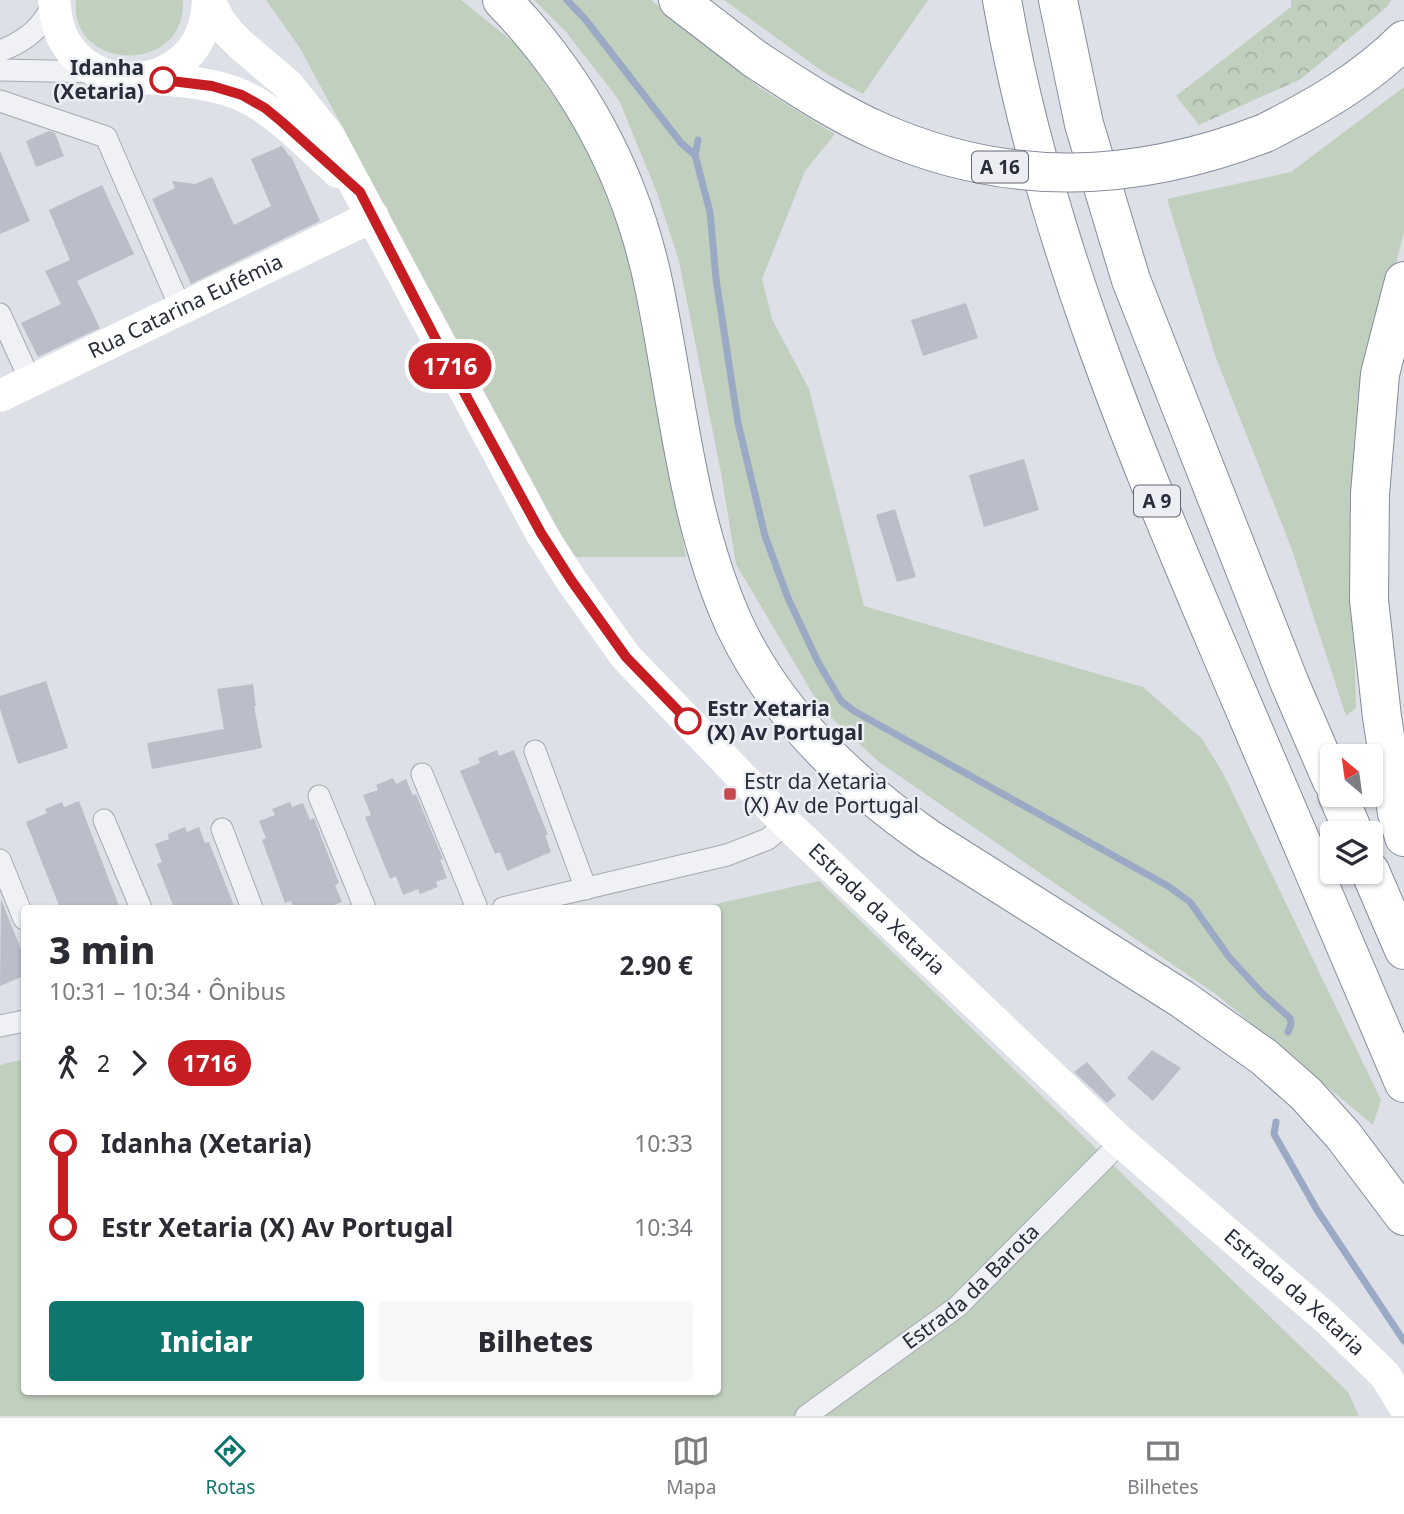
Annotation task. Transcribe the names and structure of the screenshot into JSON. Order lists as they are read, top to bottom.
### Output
{
  "streets": {
    "highway": ["A 16", "A 9"],
    "street": ["Rua Catarina Eufémia", "Estrada da Xetaria", "Estrada da Barota"]
  },
  "crossings": [
    ["Rua Catarina Eufémia", "Estrada da Xetaria"],
    ["Estrada da Xetaria", "Estrada da Barota"]
  ],
  "places": {
    "other": ["Idanha (Xetaria)", "Estr Xetaria (X) Av Portugal"],
    "transit": ["Estr da Xetaria (X) Av de Portugal"]
  },
  "lines": ["bus line 1716"],
  "north": "top left",
  "page": {
    "on_map": "1716",
    "heading": ["3 min", "10:31 – 10:34 · Ônibus", "2.90 €"],
    "legs": ["2", "1716"],
    "list": [
      {
        "name": "Idanha (Xetaria)",
        "value": "10:33"
      },
      {
        "name": "Estr Xetaria (X) Av Portugal",
        "value": "10:34"
      }
    ],
    "buttons": ["Iniciar", "Bilhetes"],
    "tabs": ["Rotas", "Mapa", "Bilhetes"]
  }
}
